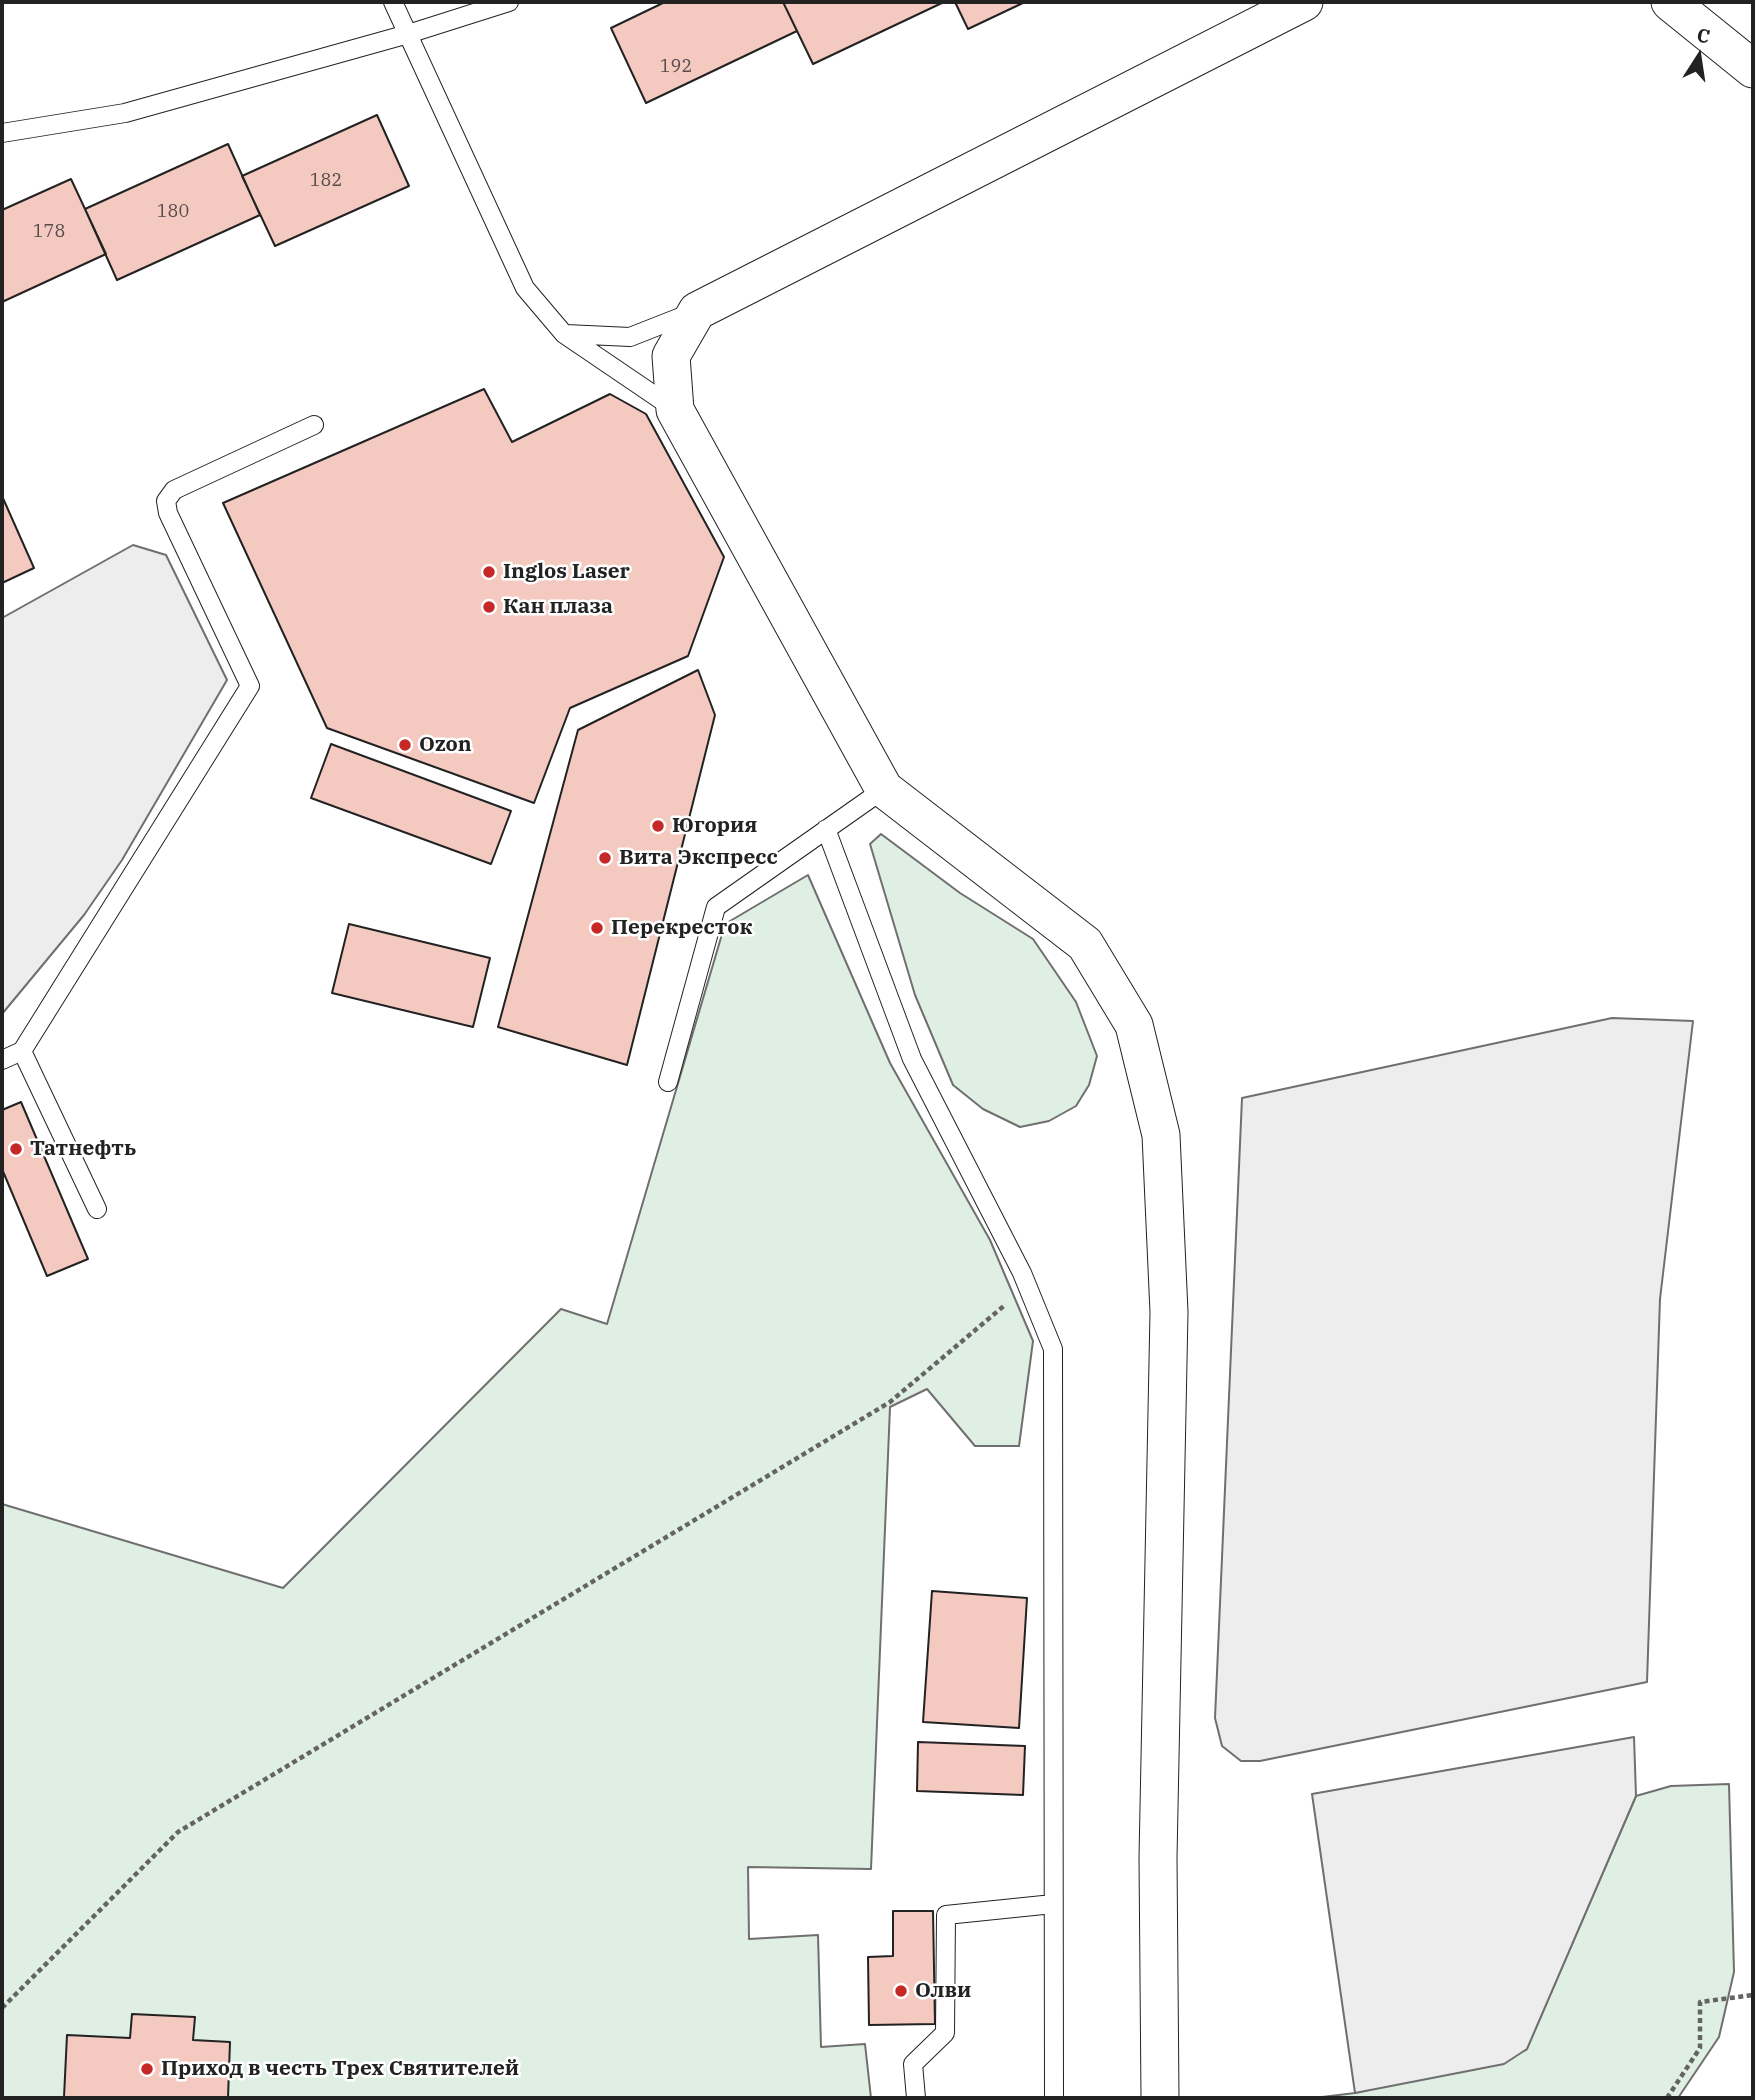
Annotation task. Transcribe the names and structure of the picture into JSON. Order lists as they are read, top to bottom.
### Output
{
  "places": [
    "Inglos Laser",
    "Кан плаза",
    "Ozon",
    "Югория",
    "Вита Экспресс",
    "Перекресток",
    "Татнефть",
    "Олви",
    "Приход в честь Трех Святителей"
  ],
  "house_numbers": [
    "192",
    "182",
    "180",
    "178"
  ],
  "north": "top"
}
